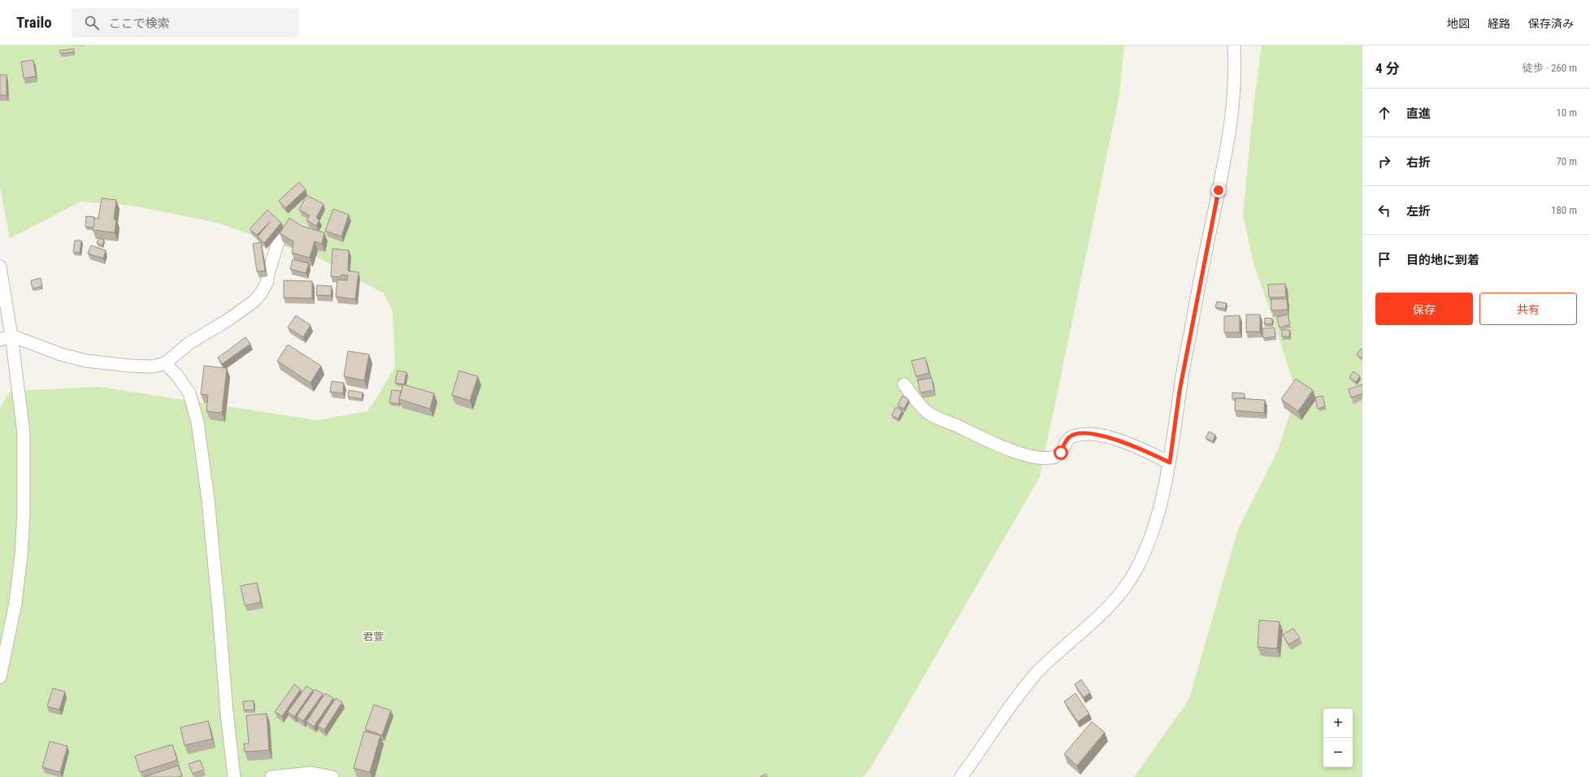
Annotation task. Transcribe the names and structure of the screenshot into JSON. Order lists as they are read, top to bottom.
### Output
{
  "districts": ["君萱"],
  "page": {
    "header": "Trailo",
    "search": "ここで検索",
    "nav": ["地図", "経路", "保存済み"],
    "heading": ["4 分", "徒歩 · 260 m"],
    "list": [
      ["直進", "10 m"],
      ["右折", "70 m"],
      ["左折", "180 m"],
      "目的地に到着"
    ],
    "buttons": ["保存", "共有"],
    "map_buttons": ["+", "−"]
  }
}
